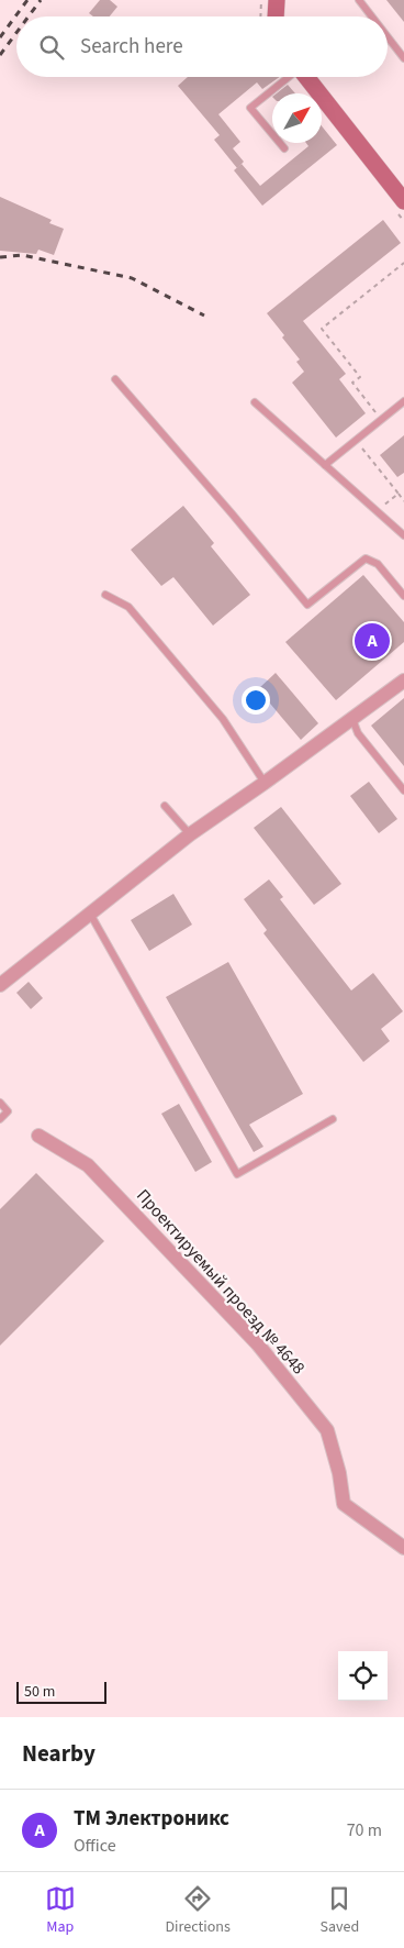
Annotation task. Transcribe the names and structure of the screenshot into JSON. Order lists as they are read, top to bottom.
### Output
{
  "streets": {
    "street": ["Проектируемый проезд № 4648"]
  },
  "scale_bar": "50 m",
  "north": "top right",
  "page": {
    "search": "Search here",
    "pins": "A",
    "scale": "50 m",
    "heading": "Nearby",
    "list": [
      {
        "mark": "A",
        "name": "ТМ Электроникс",
        "note": "Office",
        "value": "70 m"
      }
    ],
    "nav": ["Map", "Directions", "Saved"]
  }
}
